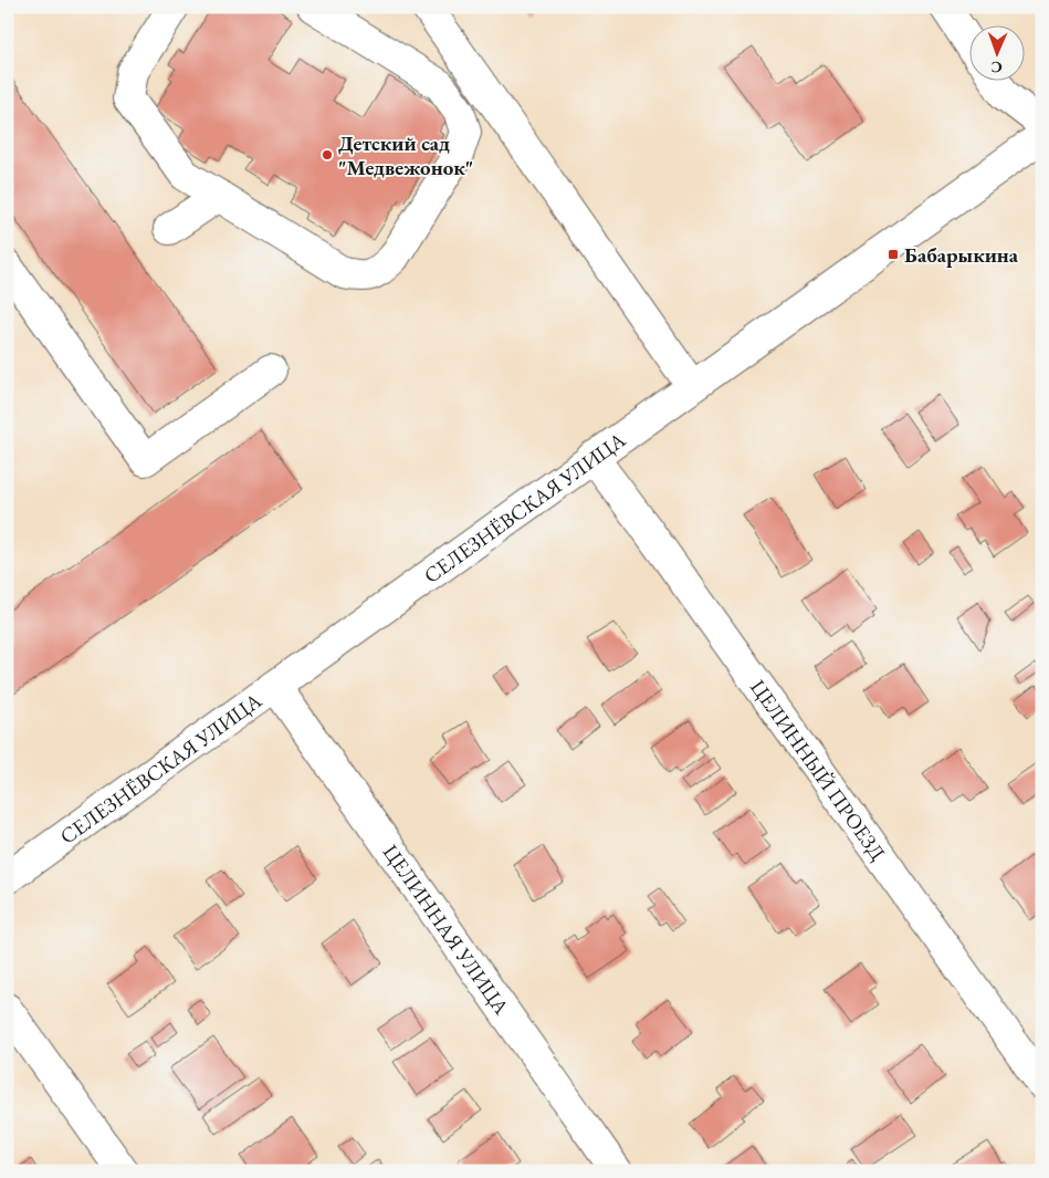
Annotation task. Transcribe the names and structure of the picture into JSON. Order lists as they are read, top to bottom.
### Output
{
  "streets": {
    "street": ["СЕЛЕЗНЁВСКАЯ УЛИЦА", "ЦЕЛИННЫЙ ПРОЕЗД", "ЦЕЛИННАЯ УЛИЦА"]
  },
  "crossings": [
    ["СЕЛЕЗНЁВСКАЯ УЛИЦА", "ЦЕЛИННЫЙ ПРОЕЗД"],
    ["СЕЛЕЗНЁВСКАЯ УЛИЦА", "ЦЕЛИННАЯ УЛИЦА"]
  ],
  "places": {
    "other": ["Детский сад \"Медвежонок\""],
    "transit": ["Бабарыкина"]
  },
  "north": "bottom"
}
